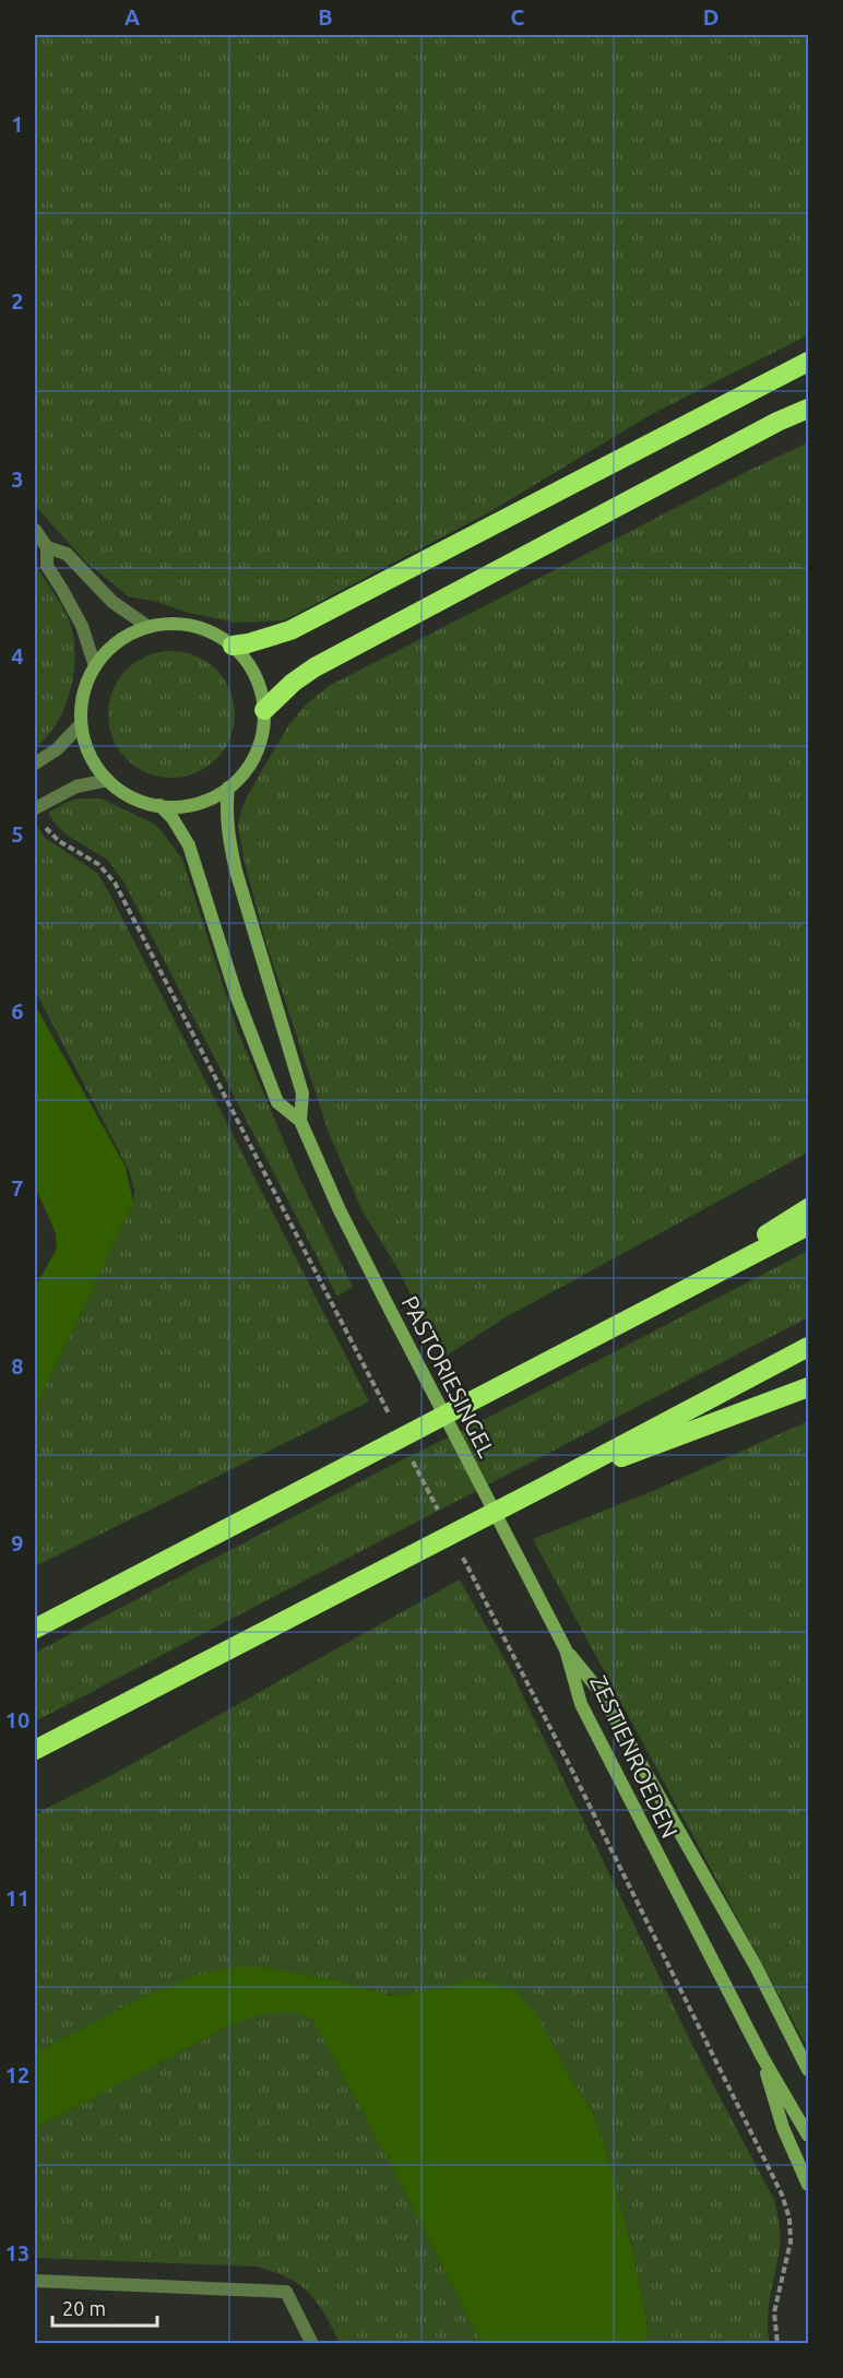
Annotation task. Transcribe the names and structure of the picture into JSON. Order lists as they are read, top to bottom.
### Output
{
  "streets": {
    "main road": ["PASTORIESINGEL", "ZESTIENROEDEN"]
  },
  "crossings": [
    ["PASTORIESINGEL", "ZESTIENROEDEN"]
  ],
  "scale_bar": "20 m",
  "grid": {
    "columns": [
      "A",
      "B",
      "C",
      "D"
    ],
    "rows": [
      "1",
      "2",
      "3",
      "4",
      "5",
      "6",
      "7",
      "8",
      "9",
      "10",
      "11",
      "12",
      "13"
    ]
  }
}
